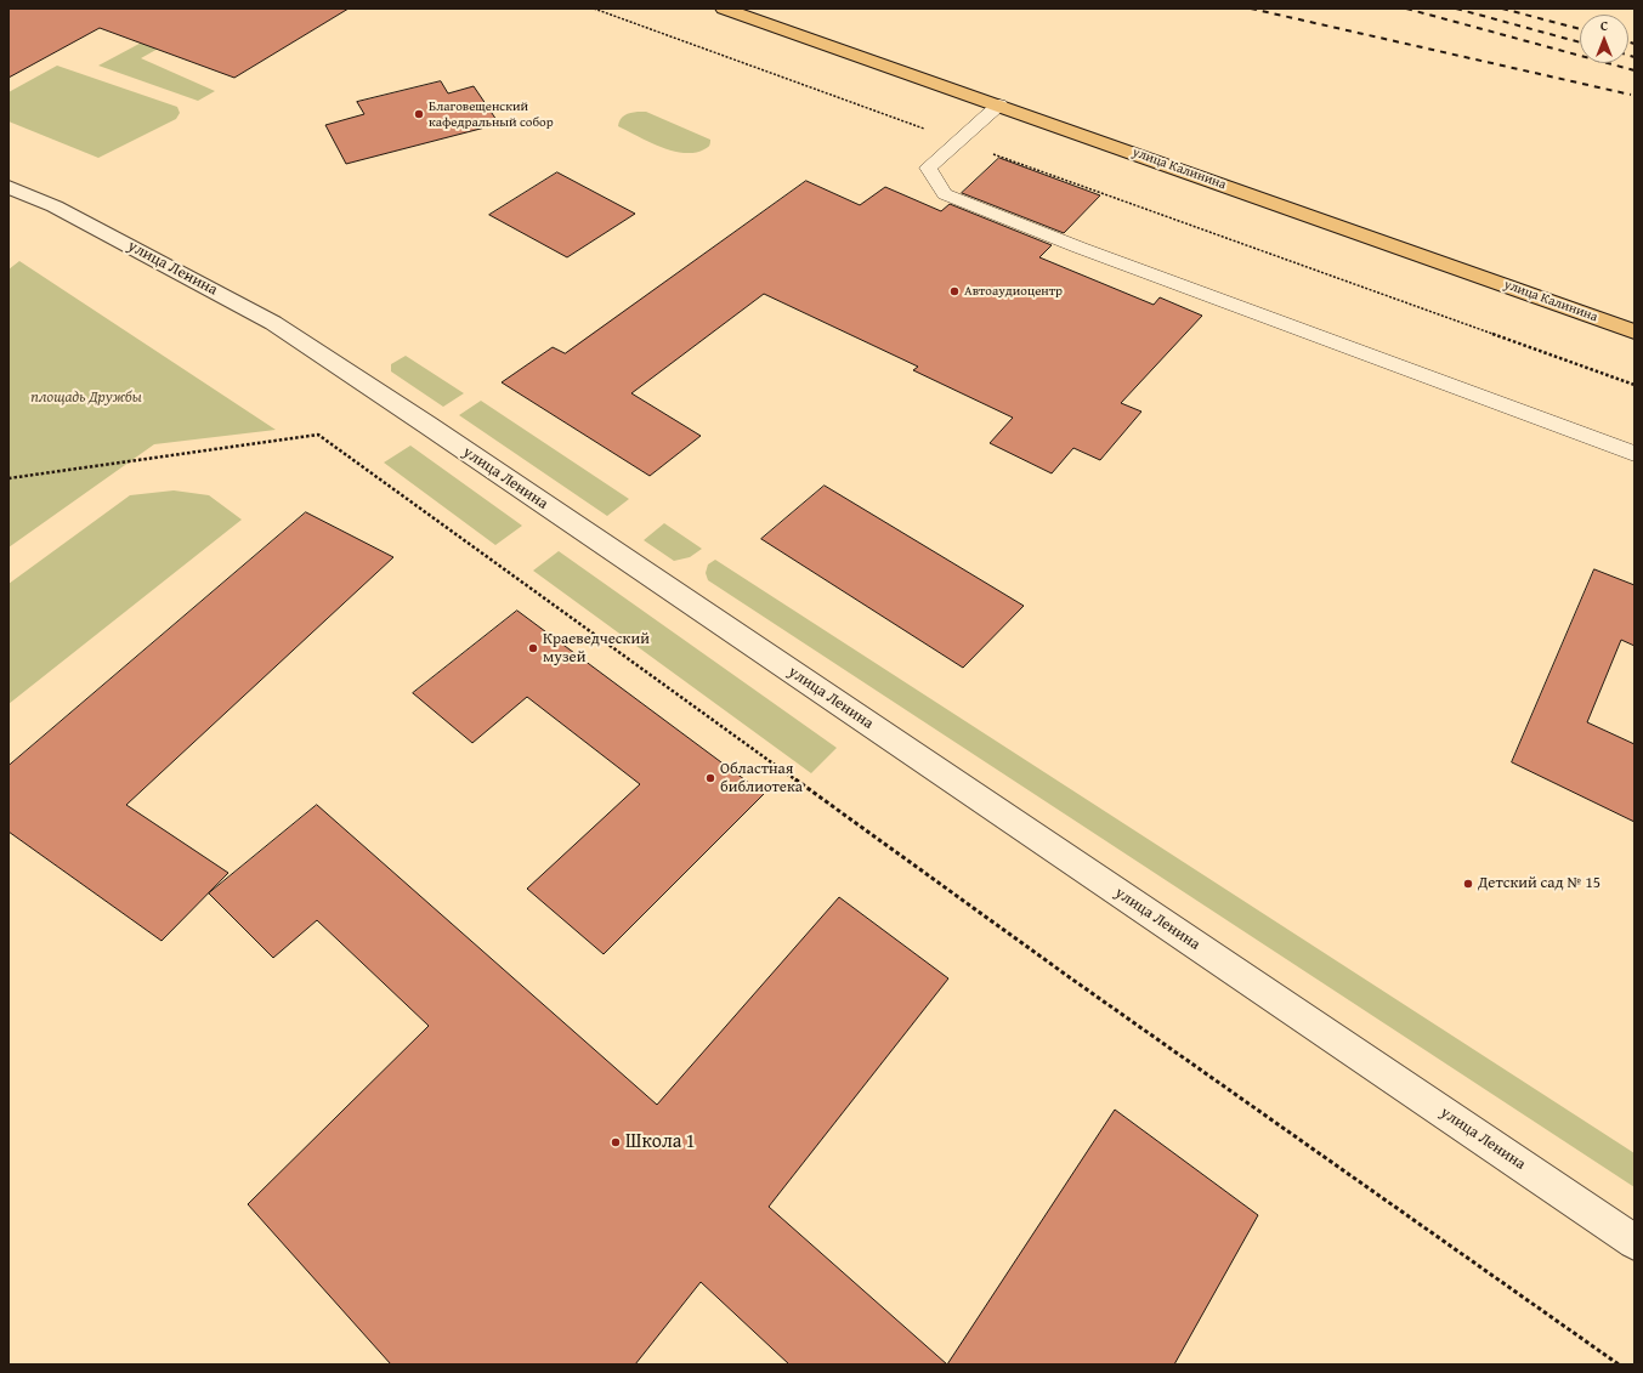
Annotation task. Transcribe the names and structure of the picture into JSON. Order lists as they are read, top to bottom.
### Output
{
  "streets": {
    "main road": ["улица Калинина"],
    "street": ["улица Ленина"]
  },
  "parks": ["площадь Дружбы"],
  "places": [
    "Благовещенский кафедральный собор",
    "Автоаудиоцентр",
    "Краеведческий музей",
    "Областная библиотека",
    "Детский сад № 15",
    "Школа 1"
  ],
  "north": "top"
}
